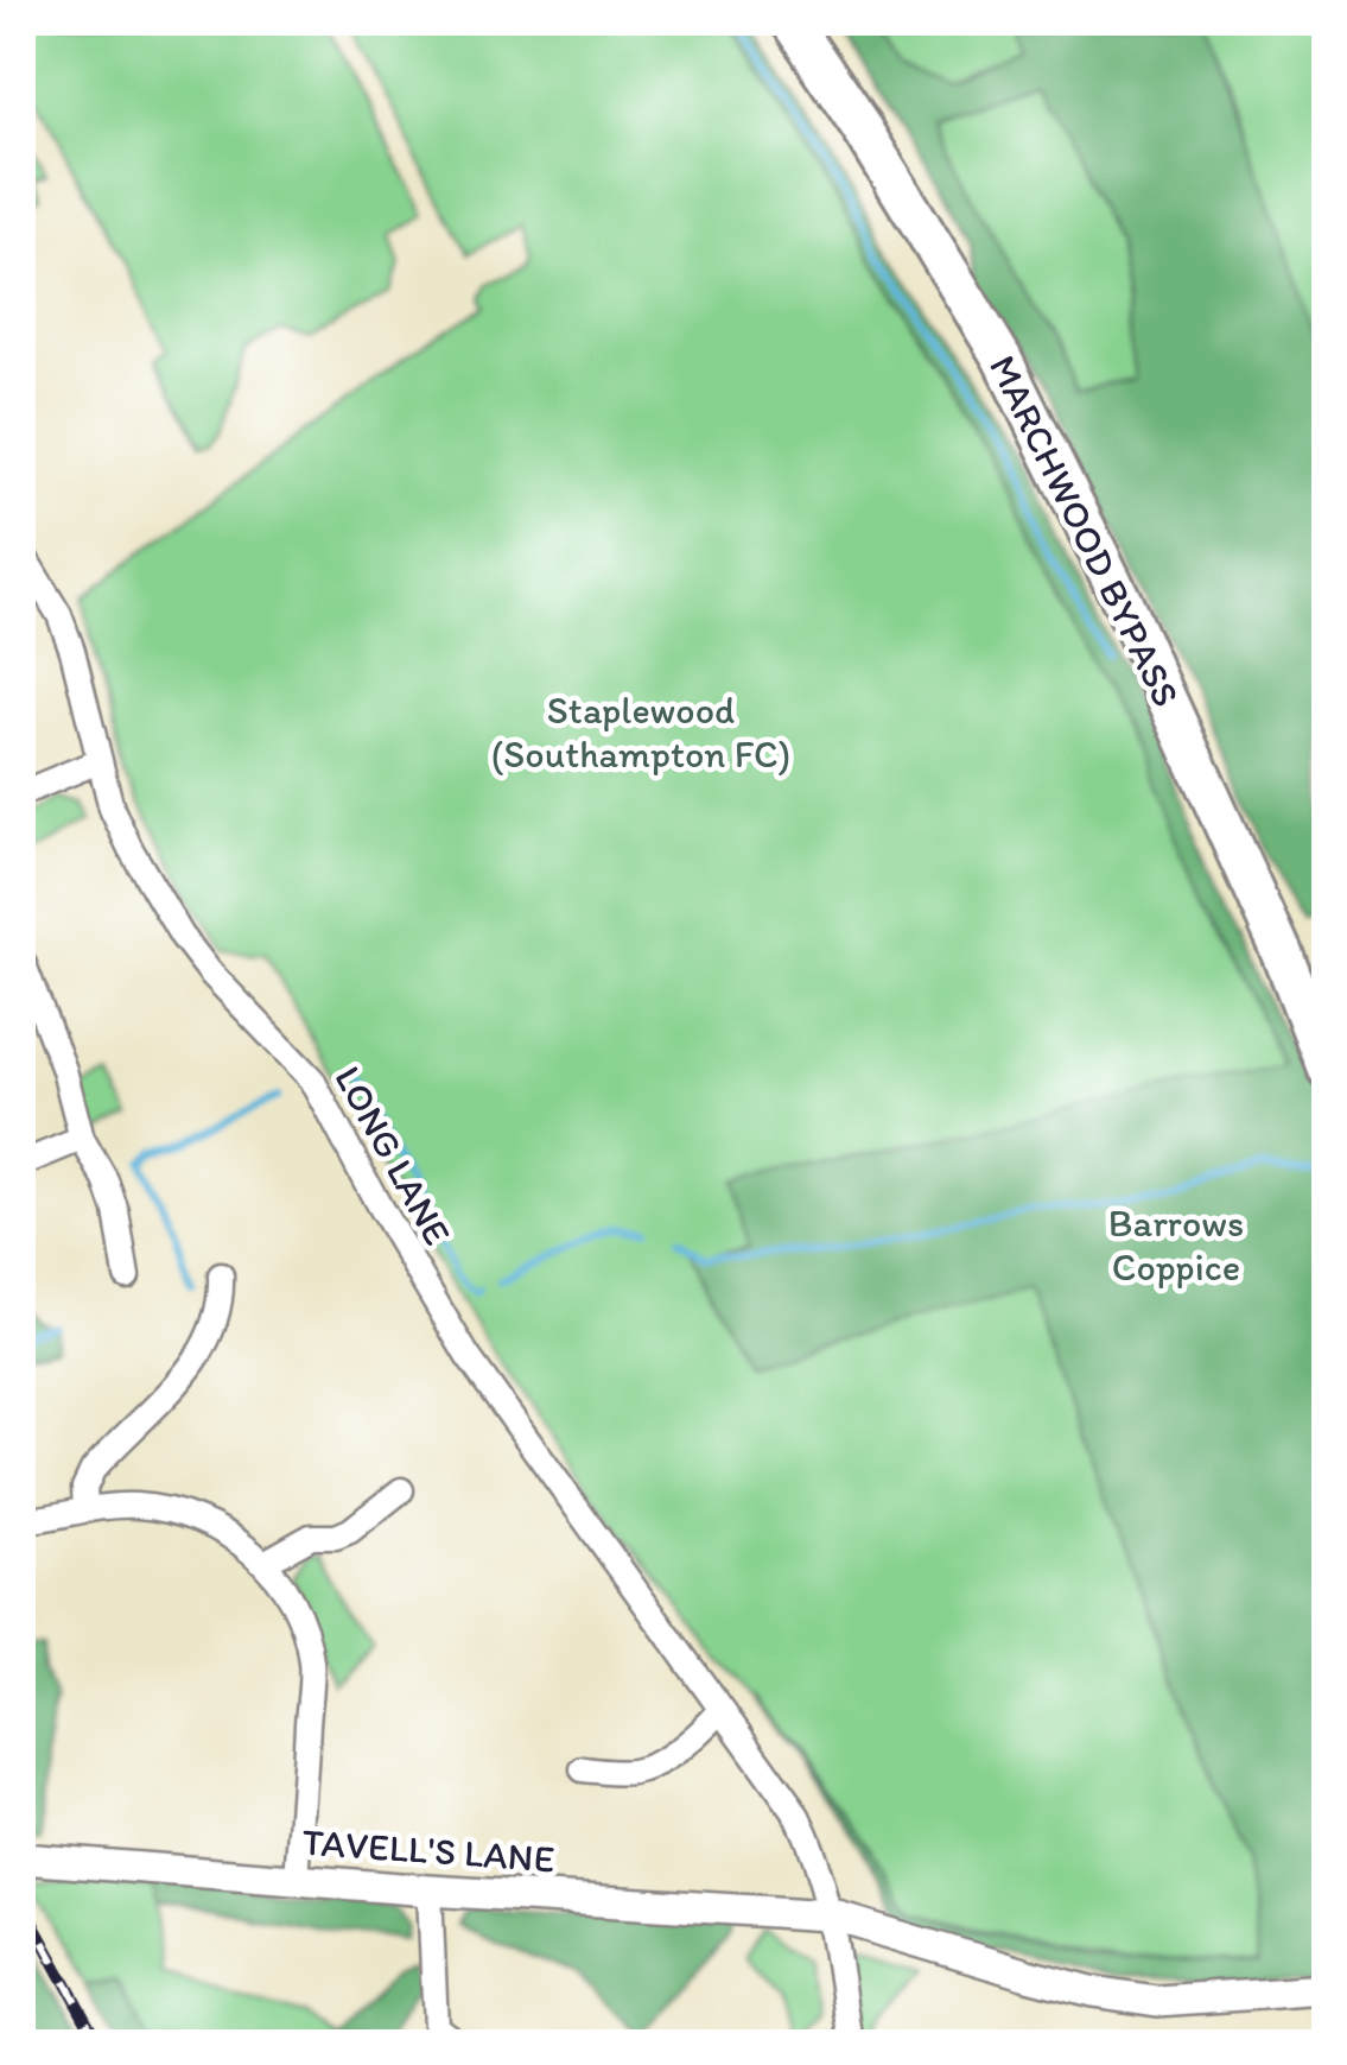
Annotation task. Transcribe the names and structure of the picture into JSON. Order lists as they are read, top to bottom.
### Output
{
  "streets": {
    "main road": ["MARCHWOOD BYPASS"],
    "street": ["LONG LANE", "TAVELL'S LANE"]
  },
  "crossings": [
    ["LONG LANE", "TAVELL'S LANE"]
  ],
  "parks": ["Staplewood (Southampton FC)", "Barrows Coppice"]
}
